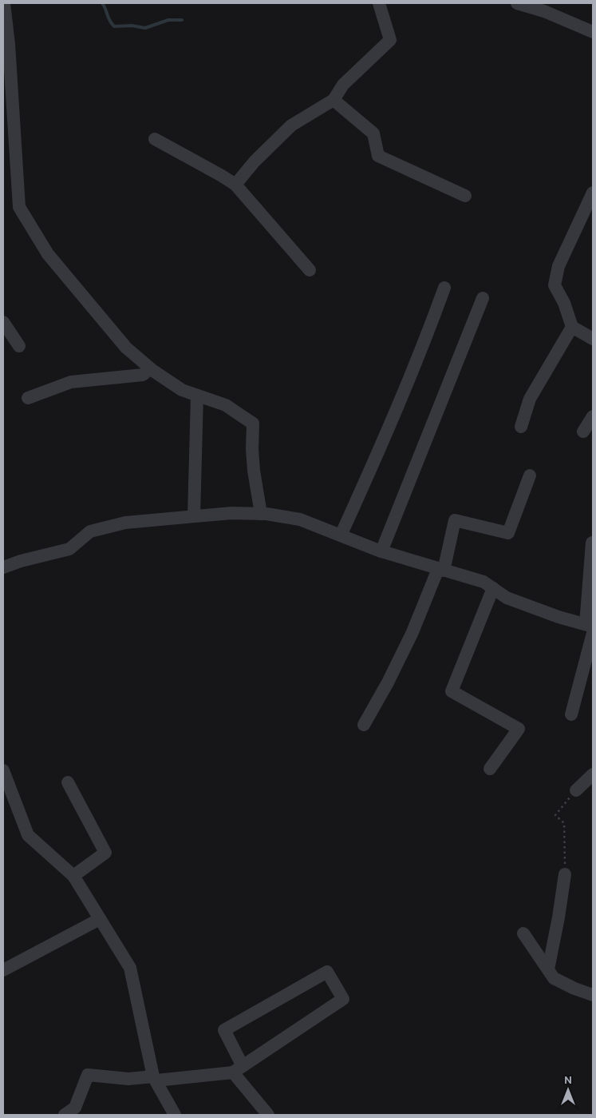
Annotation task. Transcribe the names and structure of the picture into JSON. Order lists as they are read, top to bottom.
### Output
{
  "north": "top"
}
